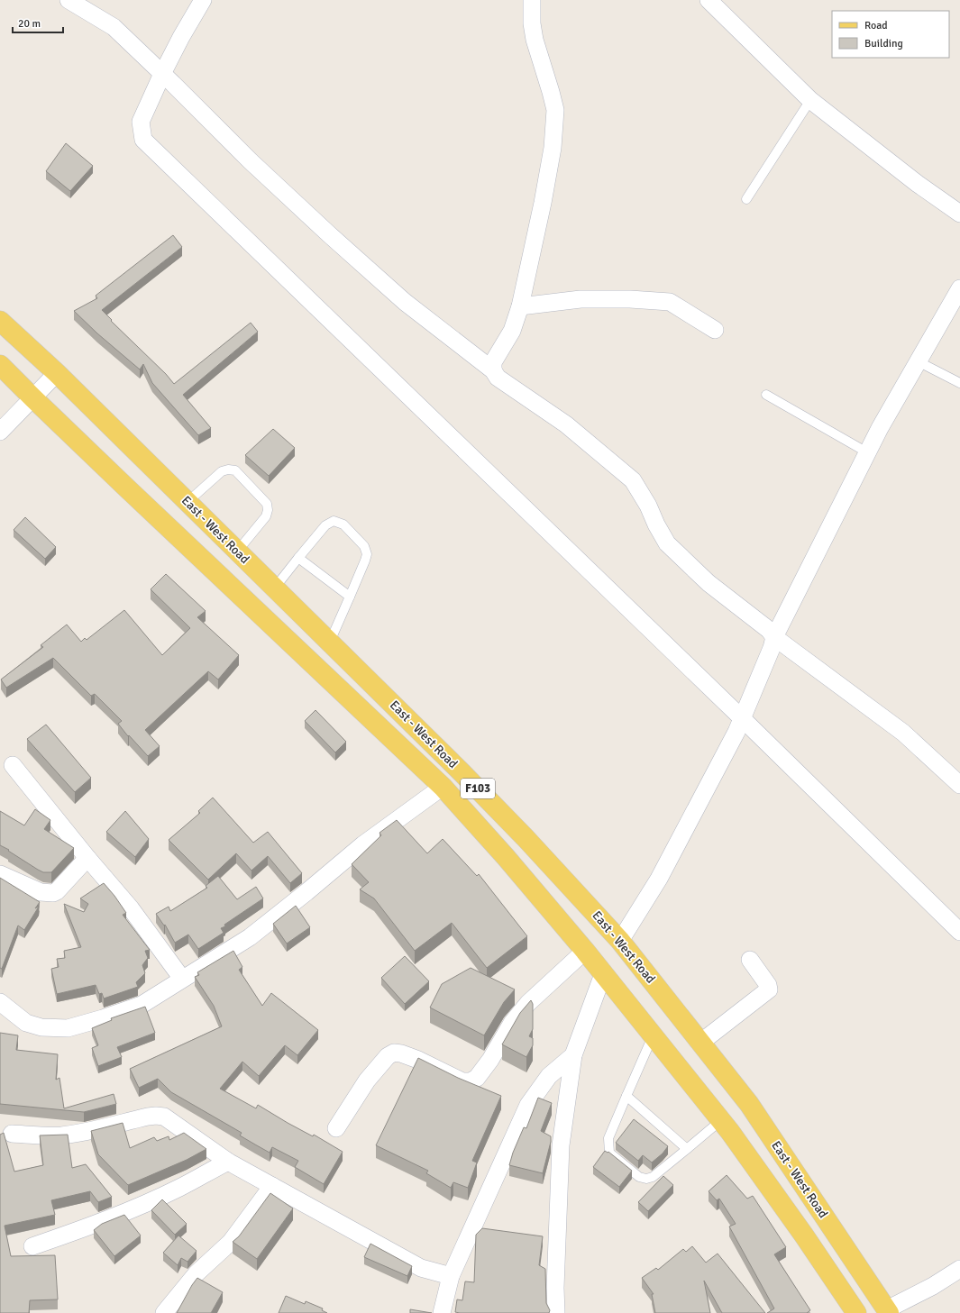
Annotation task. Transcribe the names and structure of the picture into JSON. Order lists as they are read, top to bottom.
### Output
{
  "streets": {
    "main road": ["East - West Road", "F103"]
  },
  "legend": ["Road", "Building"],
  "scale_bar": "20 m"
}
